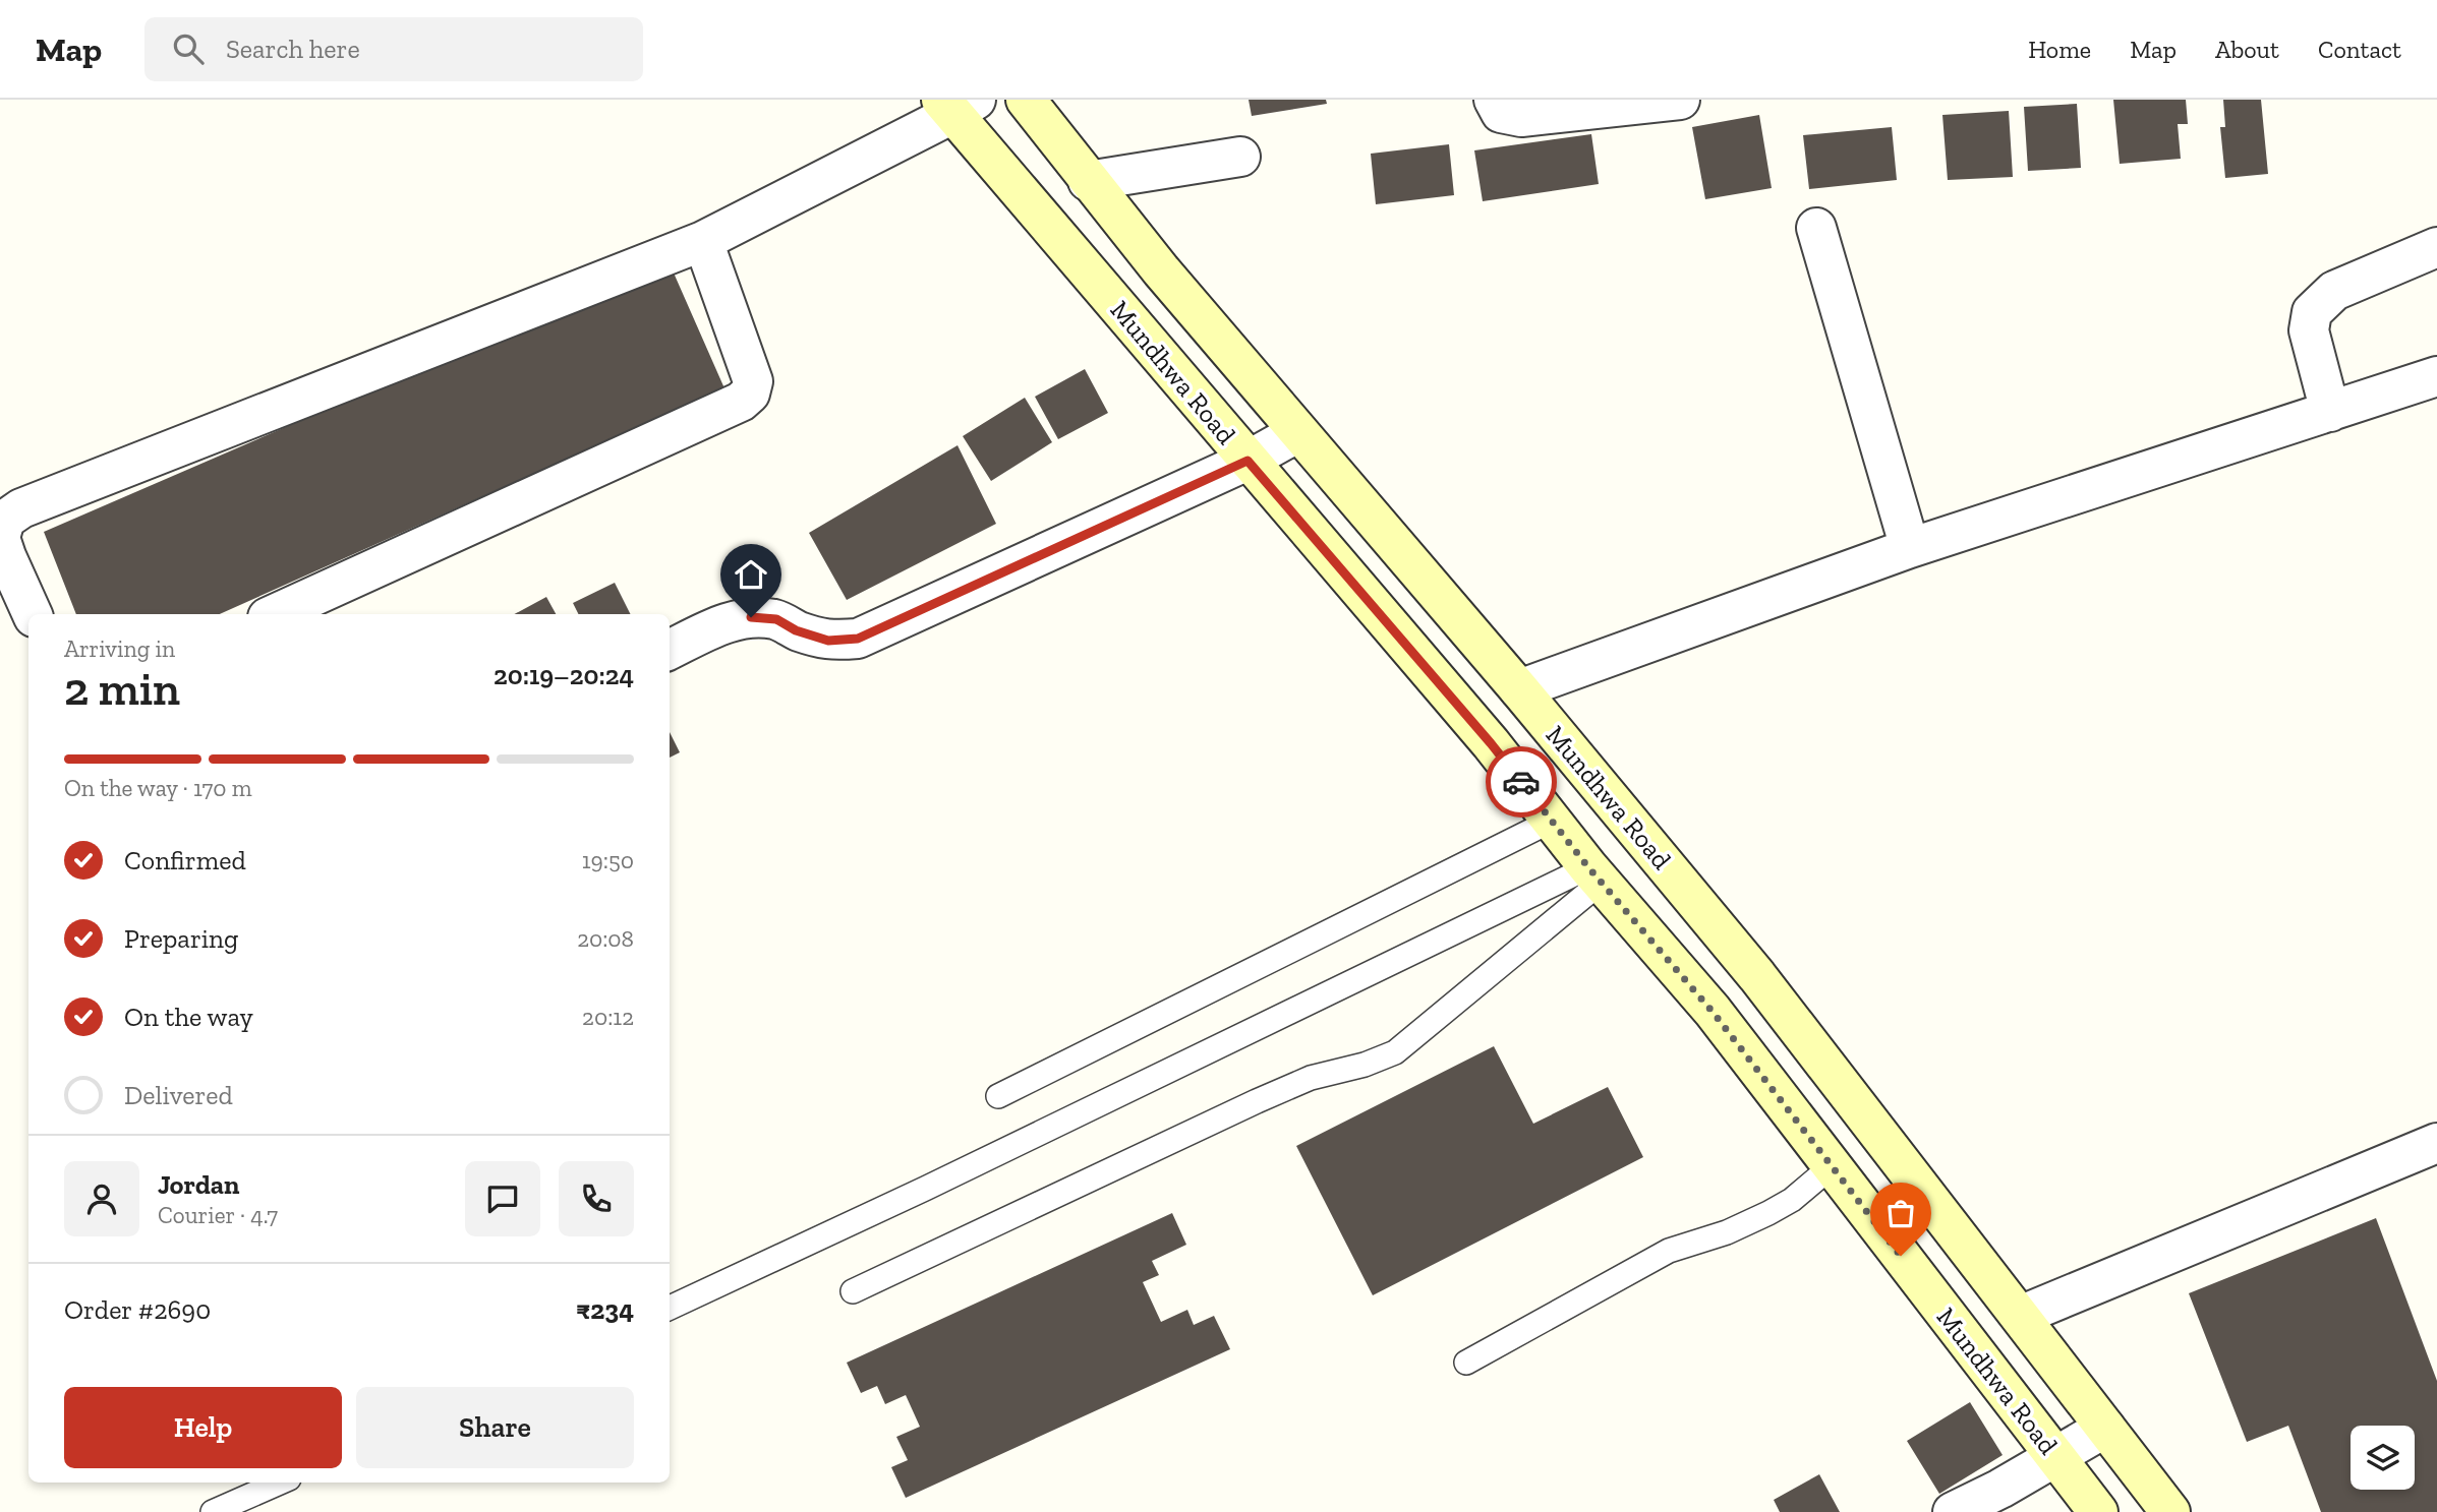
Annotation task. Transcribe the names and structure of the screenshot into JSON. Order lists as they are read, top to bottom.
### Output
{
  "streets": {
    "main road": ["Mundhwa Road"]
  },
  "page": {
    "header": "Map",
    "search": "Search here",
    "nav": [
      "Home",
      "Map",
      "About",
      "Contact"
    ],
    "heading": ["2 min", "Arriving in", "20:19–20:24"],
    "panel": [
      "Jordan",
      "Courier · 4.7",
      "Order #2690",
      "₹234"
    ],
    "bar": "On the way · 170 m",
    "list": [
      ["Confirmed", "19:50"],
      ["Preparing", "20:08"],
      ["On the way", "20:12"],
      "Delivered"
    ],
    "buttons": ["Help", "Share"]
  }
}
